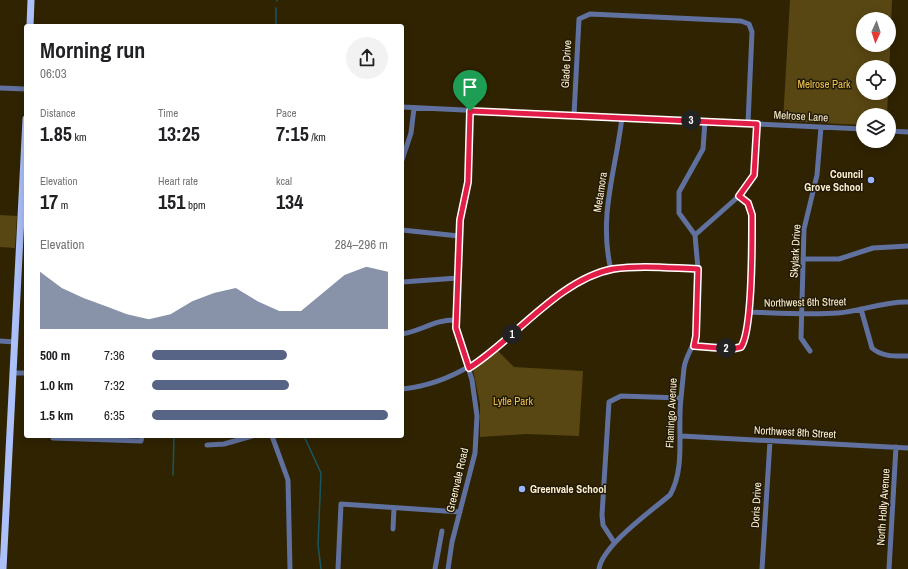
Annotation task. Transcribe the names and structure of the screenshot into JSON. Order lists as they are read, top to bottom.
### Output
{
  "streets": {
    "street": [
      "Glade Drive",
      "Melrose Lane",
      "Metamora",
      "Skylark Drive",
      "Northwest 6th Street",
      "Flamingo Avenue",
      "Northwest 8th Street",
      "Greenvale Road",
      "Doris Drive",
      "North Holly Avenue"
    ]
  },
  "crossings": [
    ["Glade Drive", "Melrose Lane"],
    ["Melrose Lane", "Metamora"],
    ["Melrose Lane", "Skylark Drive"],
    ["Melrose Lane", "Flamingo Avenue"],
    ["Melrose Lane", "Greenvale Road"],
    ["Skylark Drive", "Northwest 6th Street"],
    ["Flamingo Avenue", "Northwest 8th Street"],
    ["Northwest 8th Street", "Doris Drive"],
    ["Northwest 8th Street", "North Holly Avenue"]
  ],
  "parks": ["Melrose Park", "Lytle Park"],
  "places": ["Council Grove School", "Greenvale School"],
  "north": "bottom",
  "page": {
    "heading": ["Morning run", "06:03"],
    "stats": [
      ["Distance", "1.85 km"],
      ["Time", "13:25"],
      ["Pace", "7:15 /km"],
      ["Elevation", "17 m"],
      ["Heart rate", "151 bpm"],
      ["kcal", "134"]
    ],
    "pins": ["3", "1", "2"],
    "chart": ["Elevation", "284–296 m"],
    "list": [
      {
        "name": "500 m",
        "note": "7:36"
      },
      {
        "name": "1.0 km",
        "note": "7:32"
      },
      {
        "name": "1.5 km",
        "note": "6:35"
      }
    ]
  }
}
